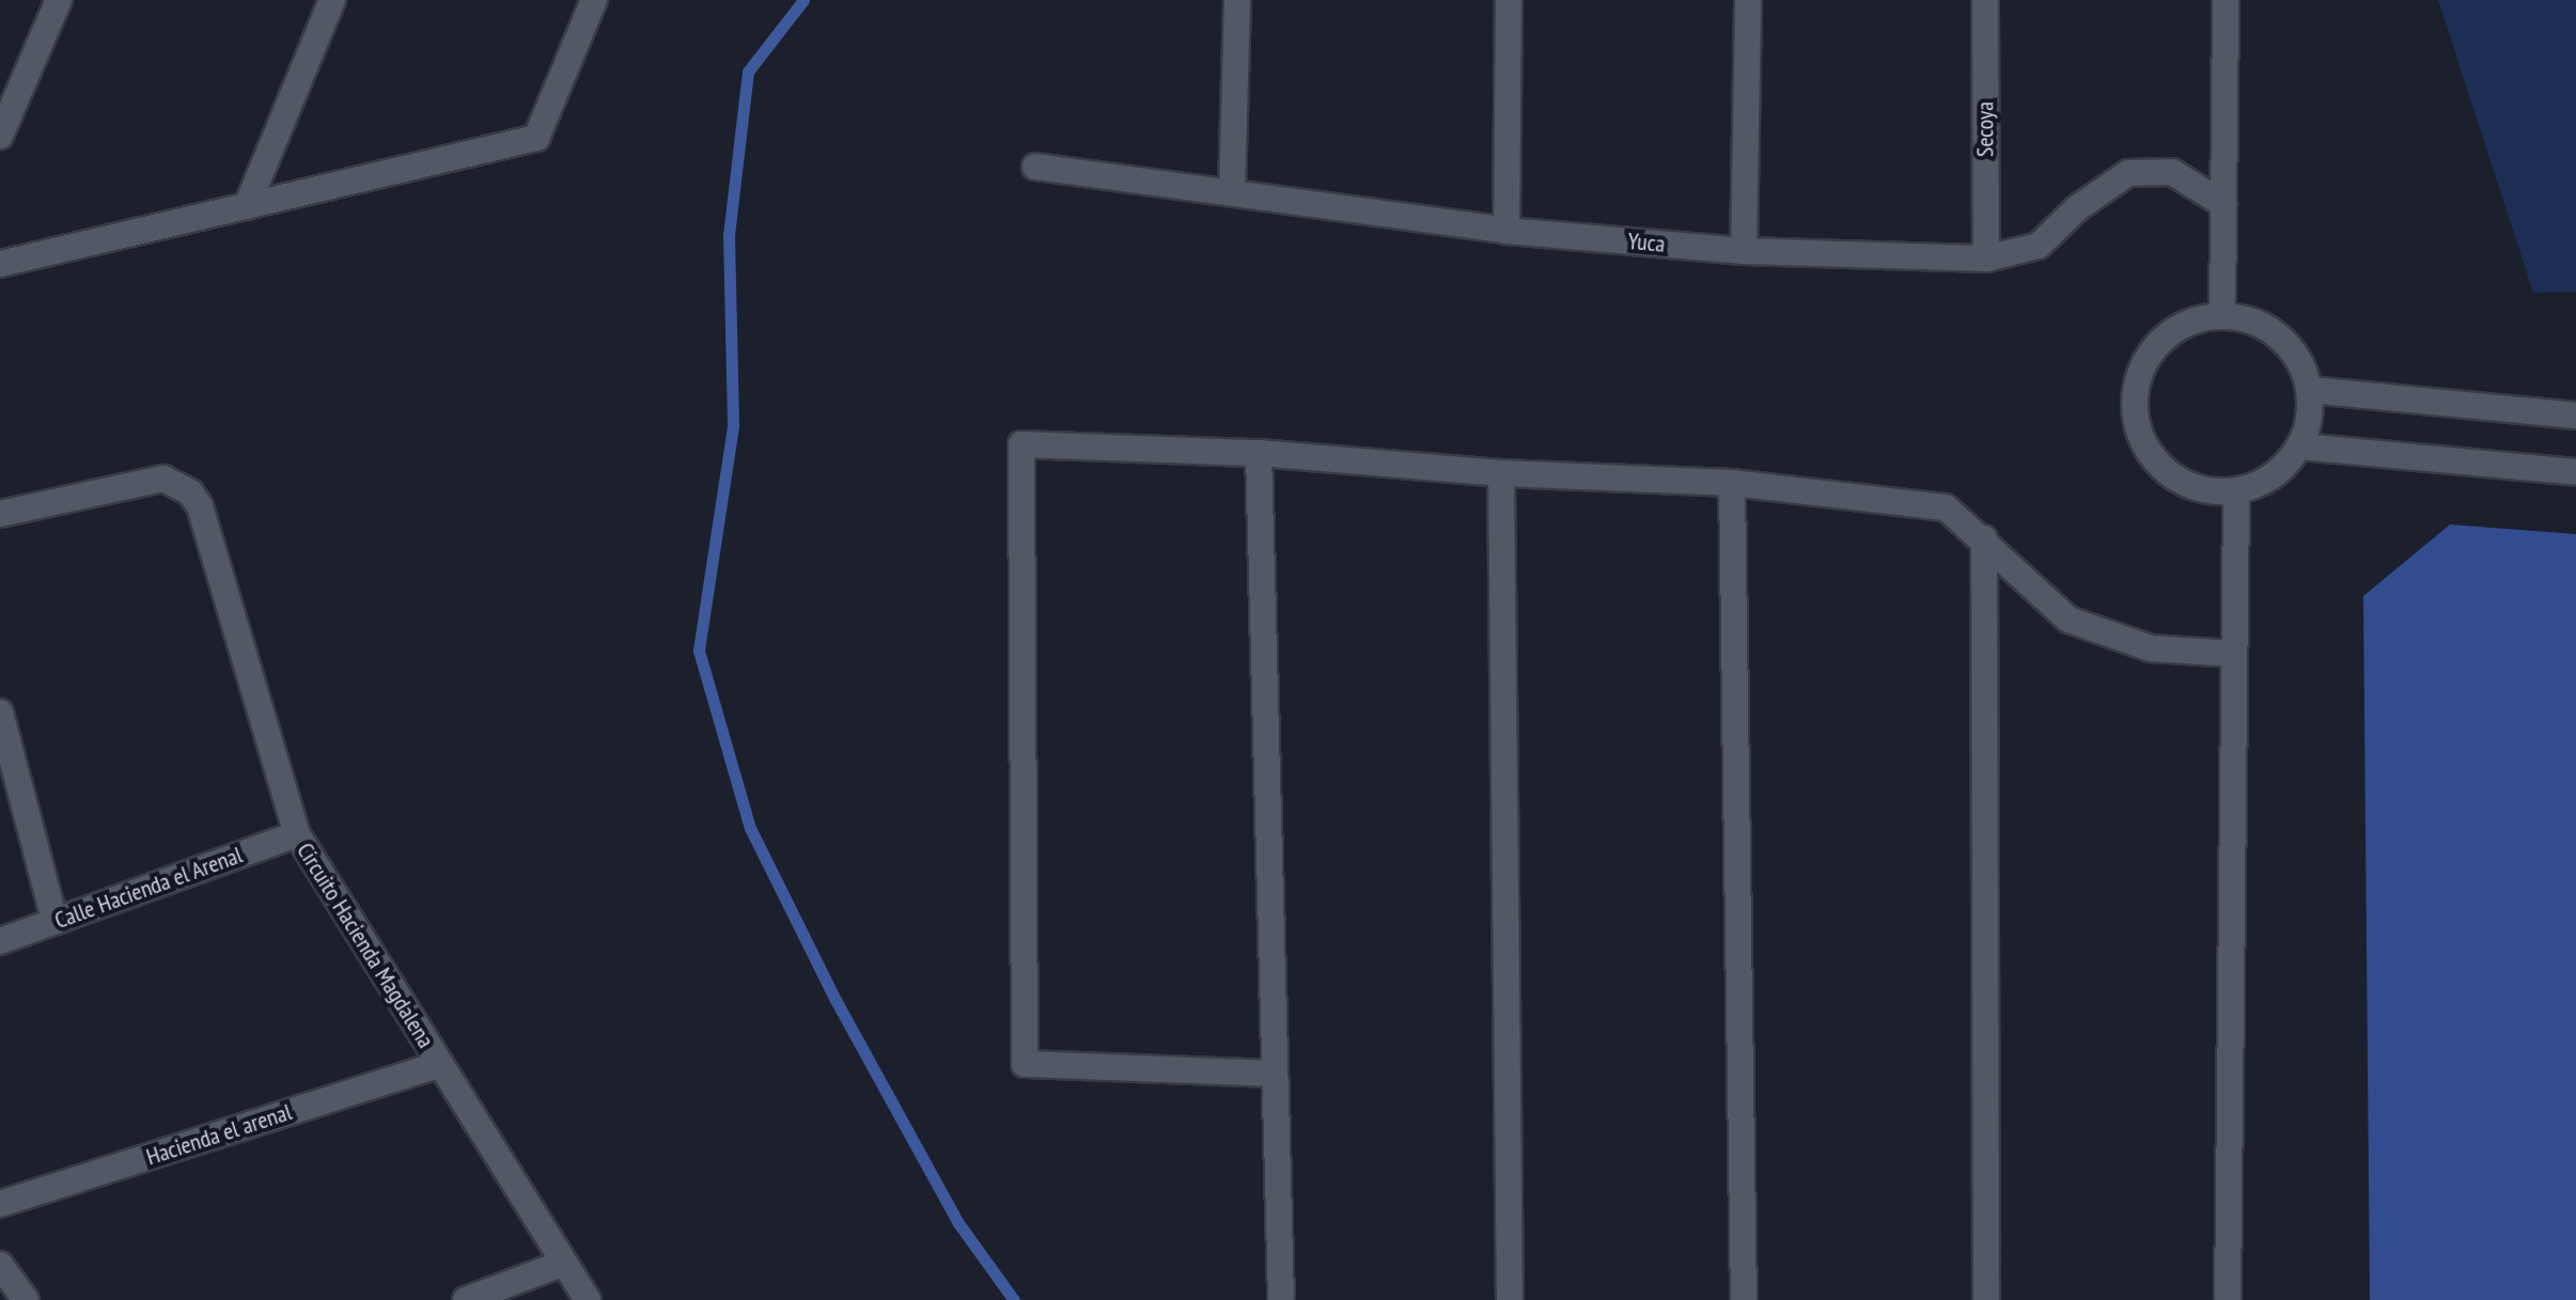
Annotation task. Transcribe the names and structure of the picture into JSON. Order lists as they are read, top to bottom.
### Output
{
  "streets": {
    "street": [
      "Secoya",
      "Yuca",
      "Calle Hacienda el Arenal",
      "Circuito Hacienda Magdalena",
      "Hacienda el arenal"
    ]
  },
  "crossings": [
    ["Secoya", "Yuca"],
    ["Calle Hacienda el Arenal", "Circuito Hacienda Magdalena"],
    ["Circuito Hacienda Magdalena", "Hacienda el arenal"]
  ]
}
